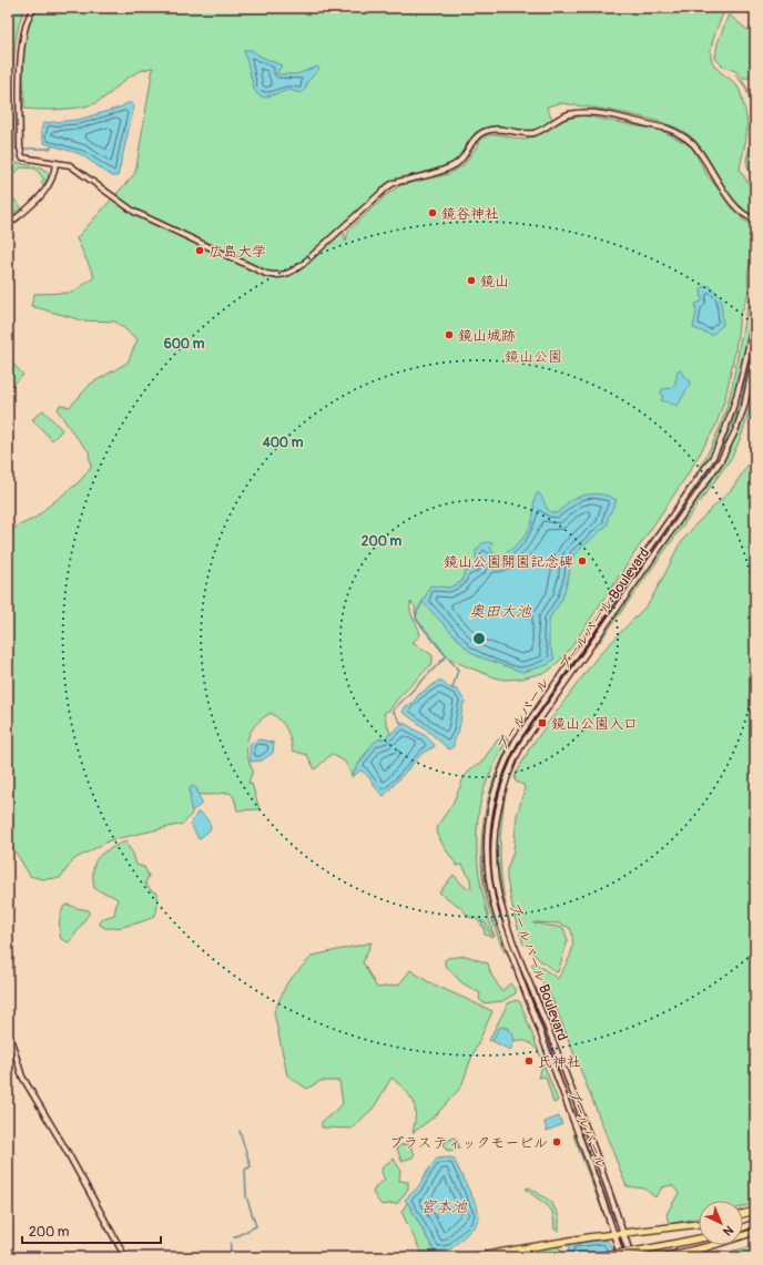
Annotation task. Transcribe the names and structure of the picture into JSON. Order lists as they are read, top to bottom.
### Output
{
  "streets": {
    "street": ["ブールバール Boulevard", "ブールバール"]
  },
  "water": ["奥田大池", "宮本池"],
  "parks": ["鏡山公園"],
  "places": {
    "other": [
      "鏡谷神社",
      "広島大学",
      "鏡山",
      "鏡山城跡",
      "鏡山公園開園記念碑",
      "氏神社",
      "プラスティックモービル"
    ],
    "transit": ["鏡山公園入口"]
  },
  "scale_bar": "200 m",
  "north": "bottom right",
  "rings": ["600 m", "400 m", "200 m"]
}
